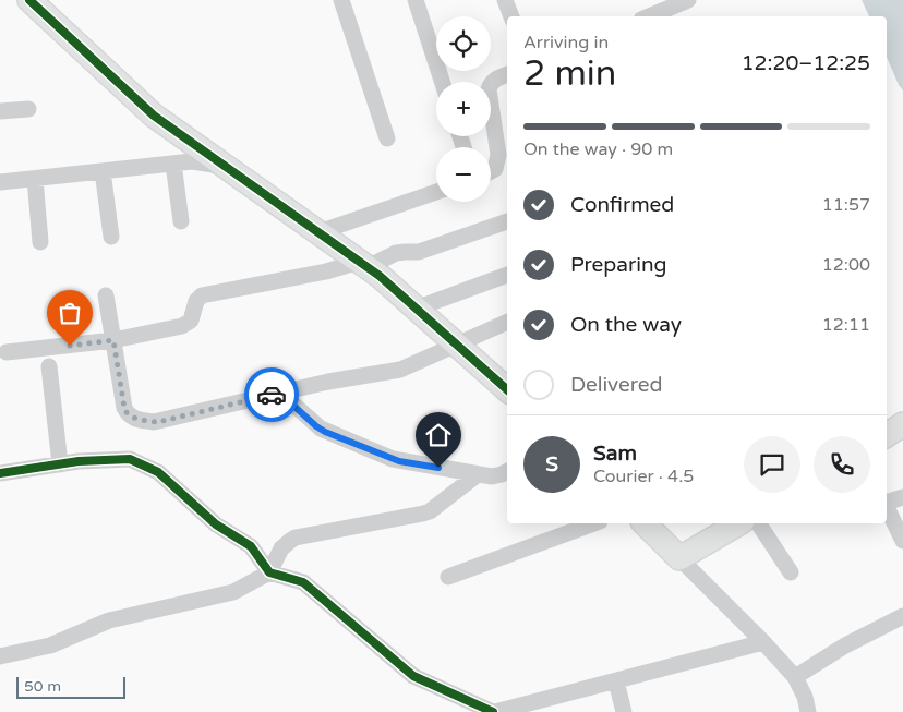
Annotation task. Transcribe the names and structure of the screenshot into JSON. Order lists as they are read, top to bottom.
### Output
{
  "scale_bar": "50 m",
  "page": {
    "map_buttons": ["+", "−"],
    "heading": ["2 min", "Arriving in", "12:20–12:25"],
    "panel": ["Sam", "Courier · 4.5"],
    "bar": "On the way · 90 m",
    "list": [
      ["Confirmed", "11:57"],
      ["Preparing", "12:00"],
      ["On the way", "12:11"],
      "Delivered"
    ],
    "round": "S",
    "scale": "50 m"
  }
}
